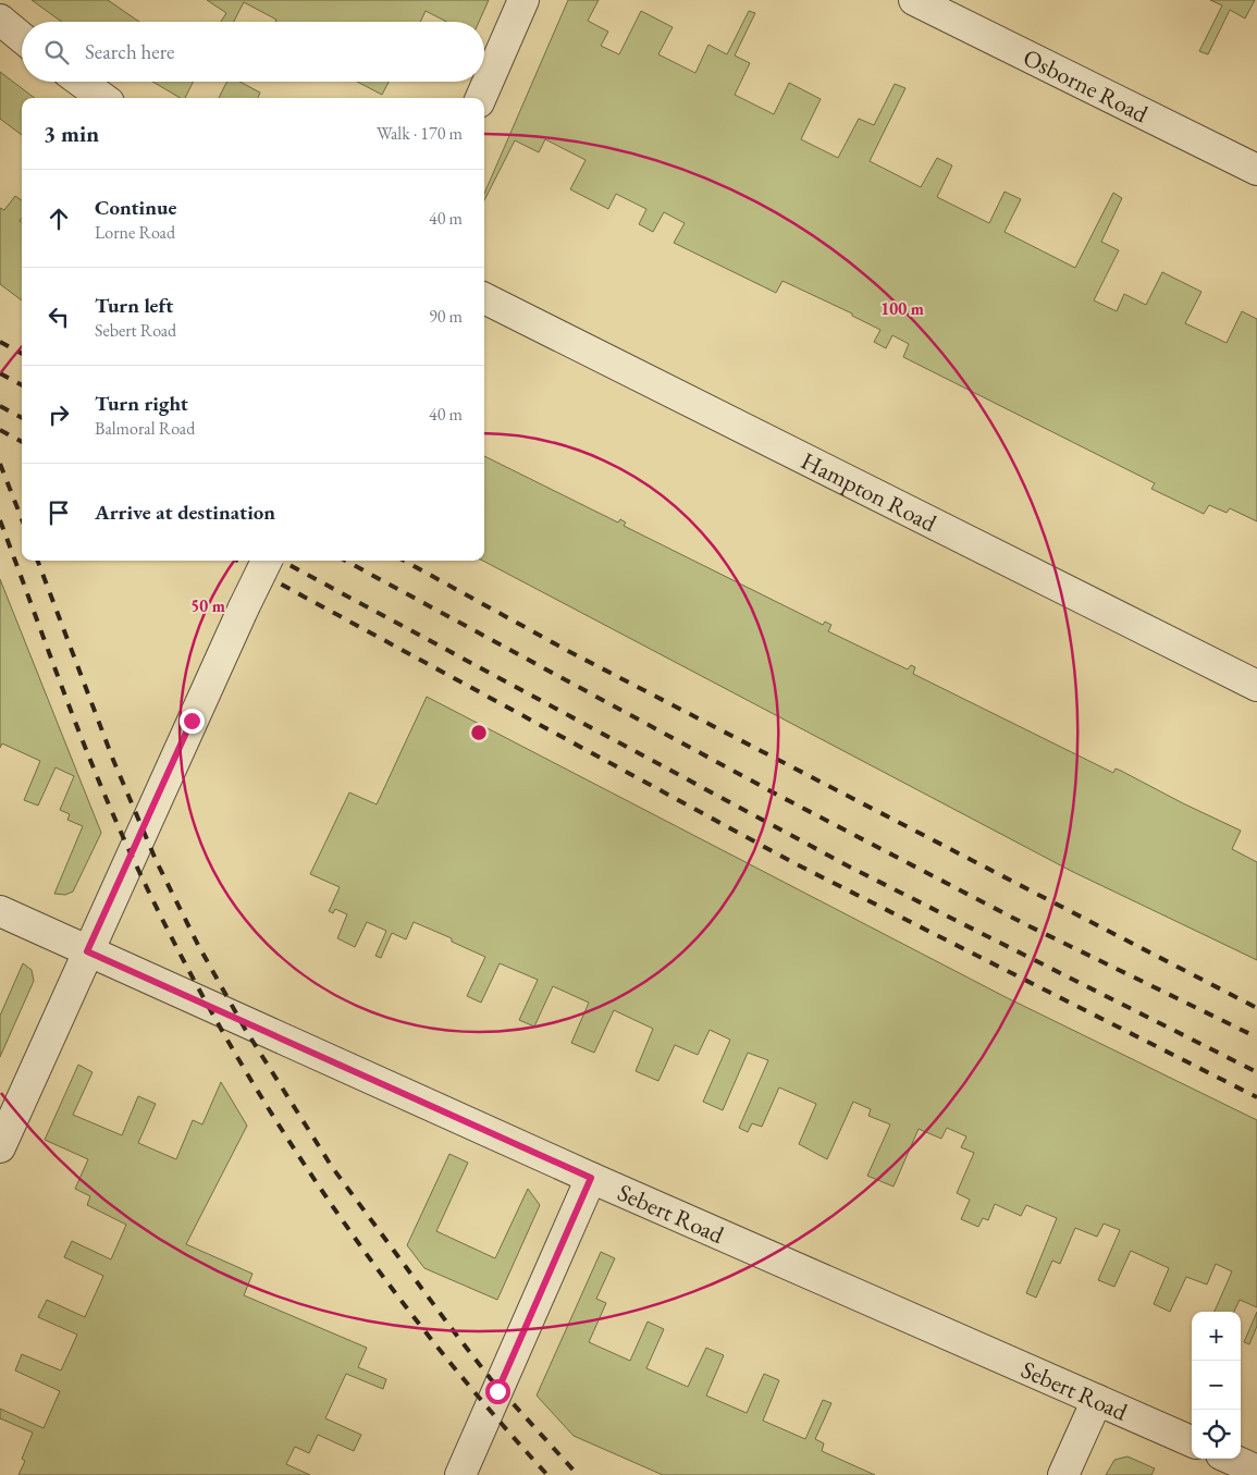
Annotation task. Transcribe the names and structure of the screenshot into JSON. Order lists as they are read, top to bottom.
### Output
{
  "streets": {
    "street": ["Osborne Road", "Hampton Road", "Sebert Road"]
  },
  "page": {
    "search": "Search here",
    "heading": ["3 min", "Walk · 170 m"],
    "list": [
      ["Continue", "Lorne Road", "40 m"],
      ["Turn left", "Sebert Road", "90 m"],
      ["Turn right", "Balmoral Road", "40 m"],
      "Arrive at destination"
    ],
    "map_buttons": ["+", "−"]
  },
  "rings": ["100 m", "50 m"]
}
